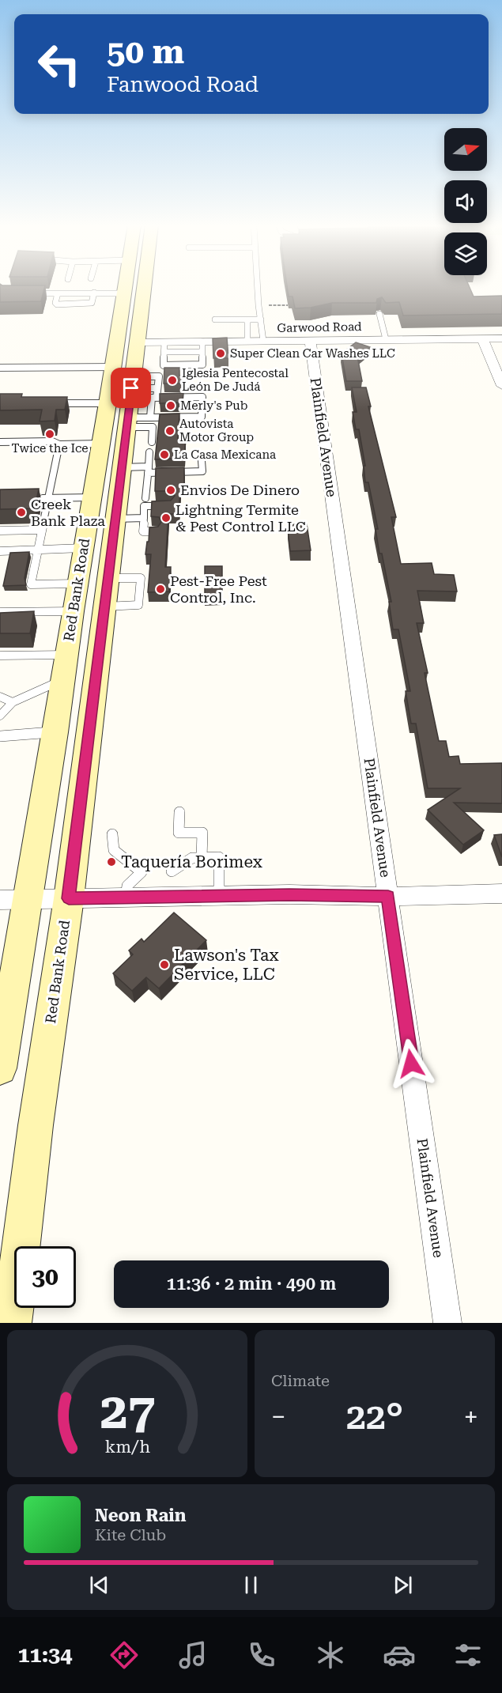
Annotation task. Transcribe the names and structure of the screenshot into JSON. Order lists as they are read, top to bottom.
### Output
{
  "streets": {
    "main road": ["Red Bank Road"],
    "street": ["Garwood Road", "Plainfield Avenue"]
  },
  "crossings": [
    ["Garwood Road", "Plainfield Avenue"],
    ["Garwood Road", "Red Bank Road"]
  ],
  "places": [
    "Super Clean Car Washes LLC",
    "Iglesia Pentecostal León De Judá",
    "Merly's Pub",
    "Autovista Motor Group",
    "Twice the Ice",
    "La Casa Mexicana",
    "Envios De Dinero",
    "Creek Bank Plaza",
    "Lightning Termite & Pest Control LLC",
    "Pest-Free Pest Control, Inc.",
    "Taquería Borimex",
    "Lawson's Tax Service, LLC"
  ],
  "north": "right",
  "page": {
    "turn": ["50 m", "Fanwood Road"],
    "limit": "30",
    "trip": "11:36 · 2 min · 490 m",
    "tile": "Climate",
    "heat": ["−", "22°", "+"],
    "song": ["Neon Rain", "Kite Club"],
    "tabs": "11:34",
    "gauge": ["27", "km/h"]
  }
}
